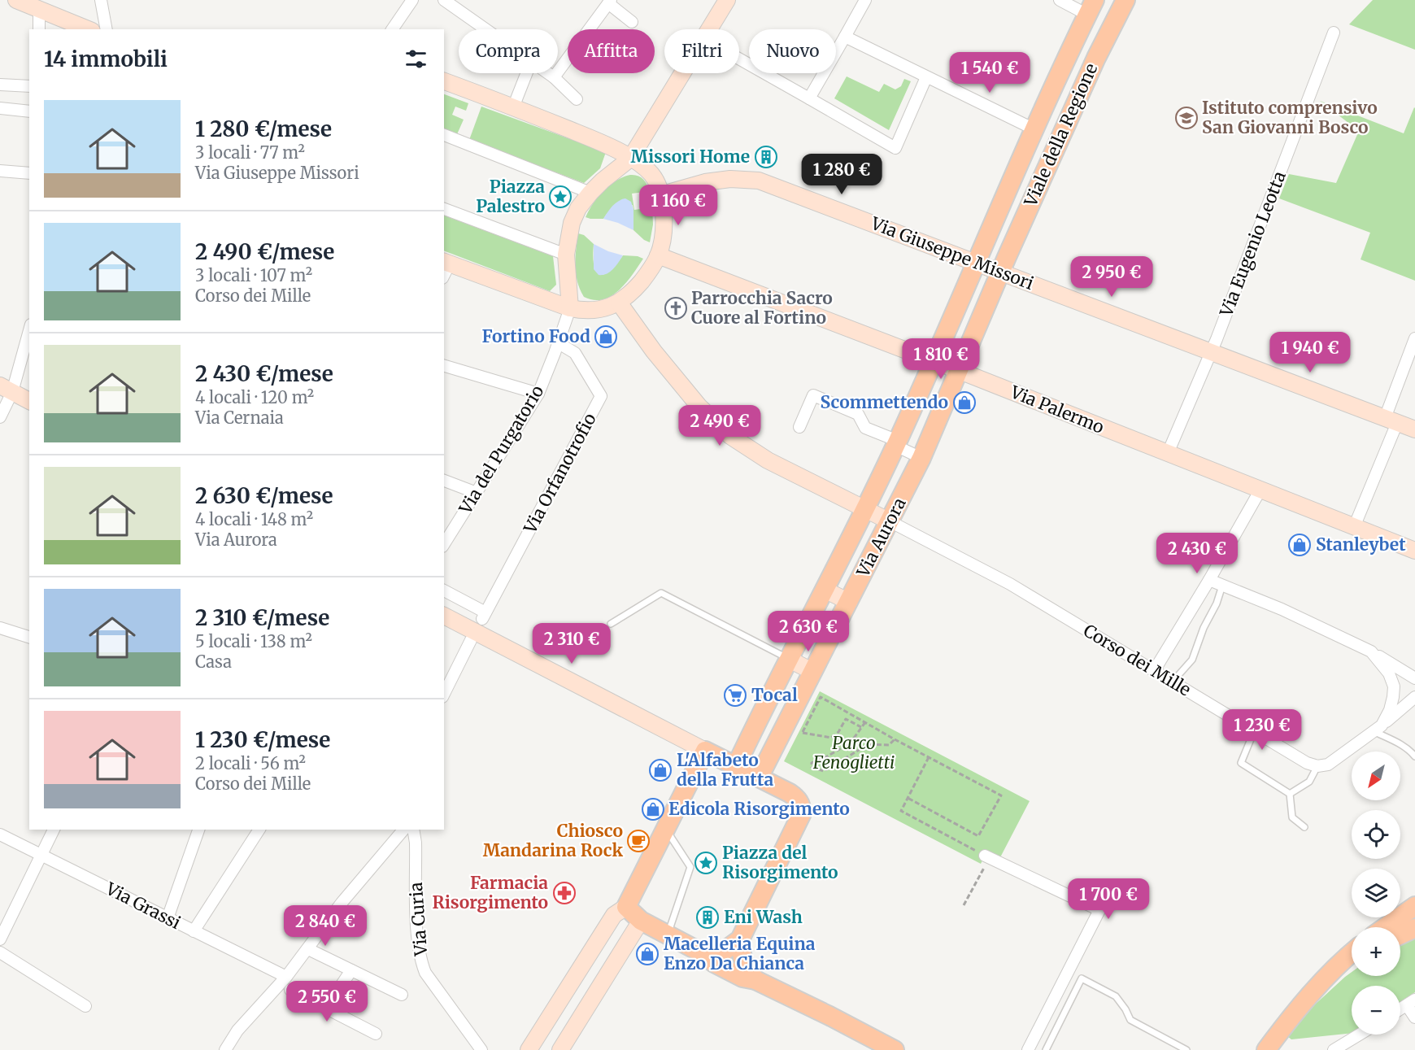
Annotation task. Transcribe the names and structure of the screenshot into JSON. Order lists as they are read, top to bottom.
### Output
{
  "streets": {
    "main road": [
      "Viale della Regione",
      "Via Giuseppe Missori",
      "Via Palermo",
      "Via Aurora"
    ],
    "street": [
      "Via Eugenio Leotta",
      "Via del Purgatorio",
      "Via Orfanotrofio",
      "Corso dei Mille",
      "Via Grassi",
      "Via Curia"
    ]
  },
  "crossings": [
    ["Viale della Regione", "Via Giuseppe Missori"],
    ["Viale della Regione", "Via Palermo"],
    ["Viale della Regione", "Via Aurora"],
    ["Via Eugenio Leotta", "Via Giuseppe Missori"],
    ["Via Eugenio Leotta", "Via Palermo"],
    ["Via Giuseppe Missori", "Via Aurora"],
    ["Via Palermo", "Via Aurora"],
    ["Via del Purgatorio", "Via Orfanotrofio"],
    ["Via Aurora", "Corso dei Mille"]
  ],
  "parks": ["Parco Fenoglietti"],
  "places": {
    "school or university": ["Istituto comprensivo San Giovanni Bosco"],
    "building": ["Missori Home", "Eni Wash"],
    "place": ["Piazza Palestro", "Piazza del Risorgimento"],
    "church": ["Parrocchia Sacro Cuore al Fortino"],
    "shop": [
      "Fortino Food",
      "Scommettendo",
      "Stanleybet",
      "L'Alfabeto della Frutta",
      "Edicola Risorgimento",
      "Macelleria Equina Enzo Da Chianca"
    ],
    "supermarket": ["Tocal"],
    "cafe": ["Chiosco Mandarina Rock"],
    "pharmacy": ["Farmacia Risorgimento"]
  },
  "north": "bottom left",
  "page": {
    "chip": [
      "Compra",
      "Affitta",
      "Filtri",
      "Nuovo"
    ],
    "heading": "14 immobili",
    "price": [
      "1 540 €",
      "1 280 €",
      "1 160 €",
      "2 950 €",
      "1 940 €",
      "1 810 €",
      "2 490 €",
      "2 430 €",
      "2 630 €",
      "2 310 €",
      "1 230 €",
      "1 700 €",
      "2 840 €",
      "2 550 €"
    ],
    "list": [
      {
        "name": "1 280 €/mese",
        "note": "3 locali · 77 m² · Via Giuseppe Missori"
      },
      {
        "name": "2 490 €/mese",
        "note": "3 locali · 107 m² · Corso dei Mille"
      },
      {
        "name": "2 430 €/mese",
        "note": "4 locali · 120 m² · Via Cernaia"
      },
      {
        "name": "2 630 €/mese",
        "note": "4 locali · 148 m² · Via Aurora"
      },
      {
        "name": "2 310 €/mese",
        "note": "5 locali · 138 m² · Casa"
      },
      {
        "name": "1 230 €/mese",
        "note": "2 locali · 56 m² · Corso dei Mille"
      }
    ],
    "map_buttons": ["+", "−"]
  }
}
